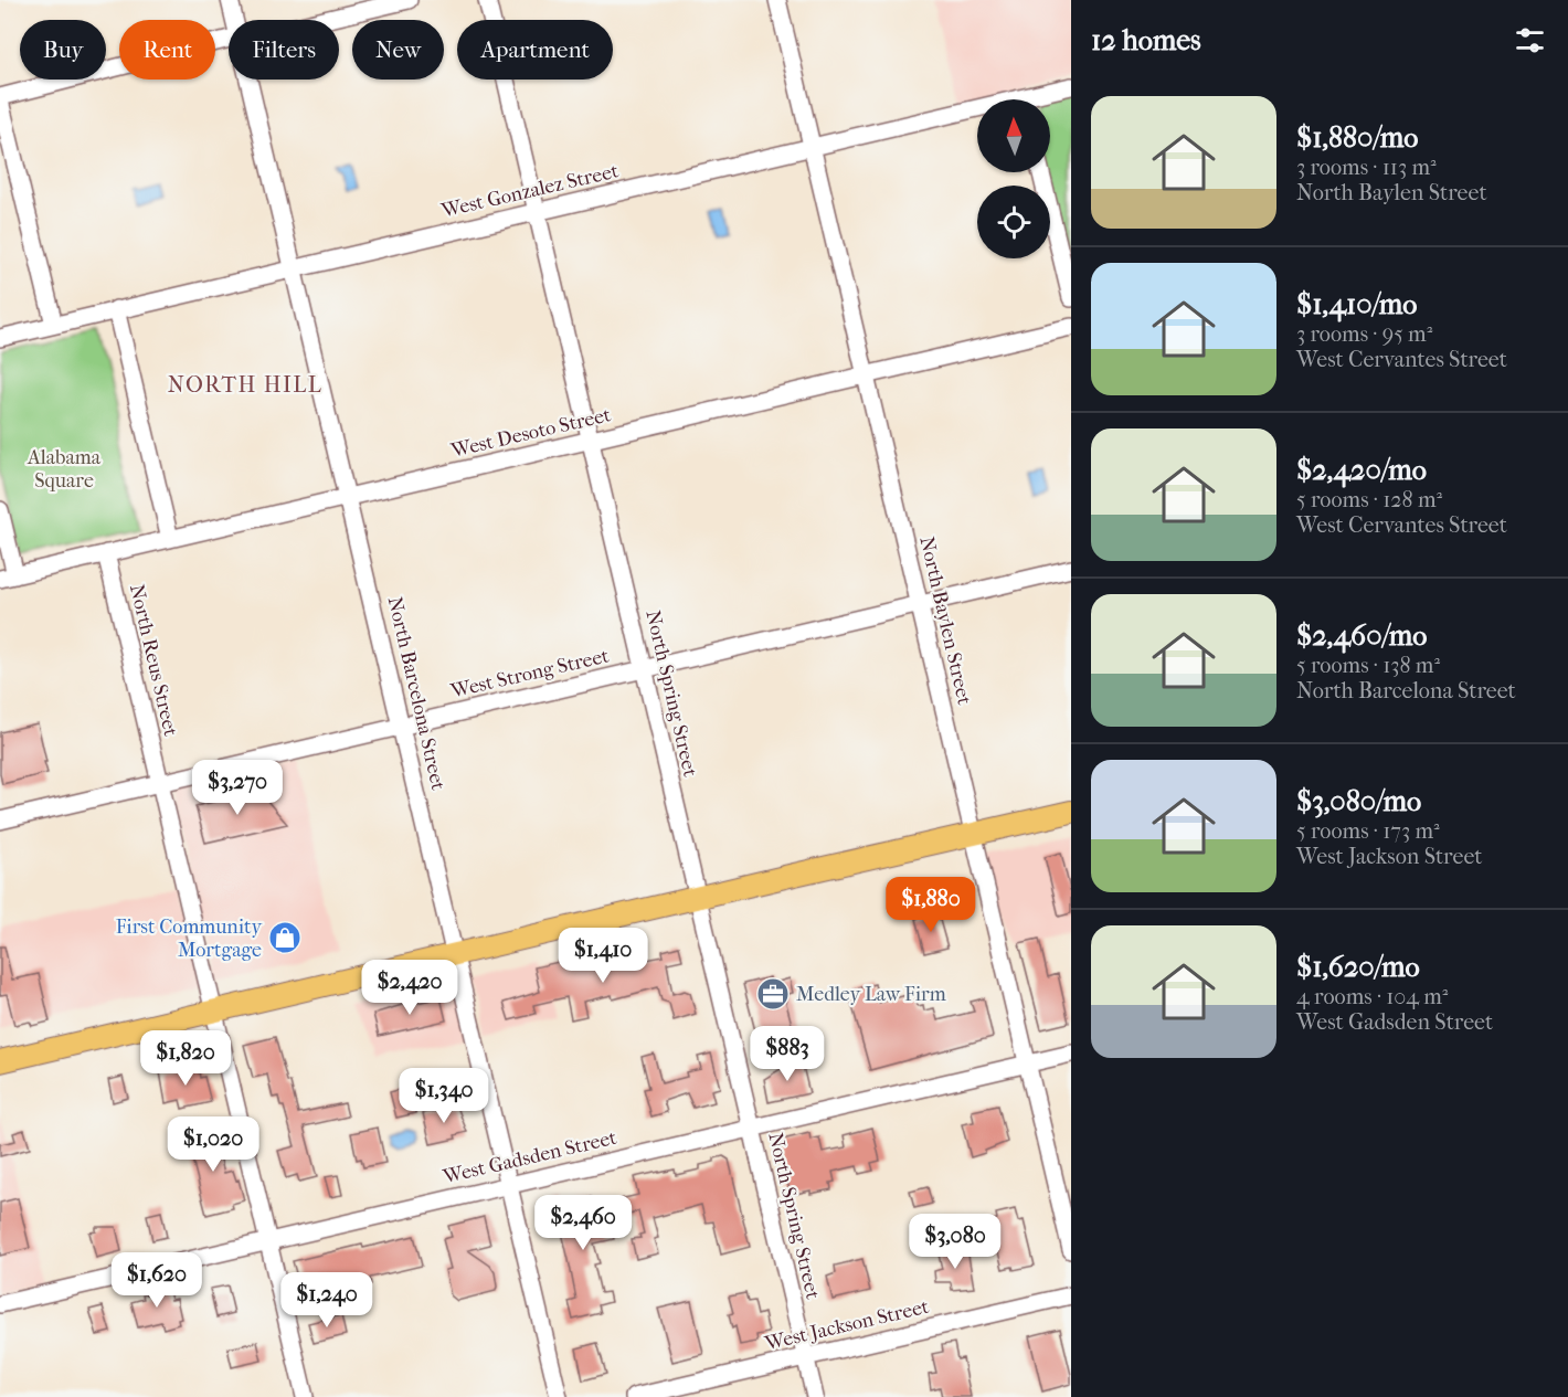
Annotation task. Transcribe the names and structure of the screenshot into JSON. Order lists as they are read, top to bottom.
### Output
{
  "streets": {
    "street": [
      "West Gonzalez Street",
      "West Desoto Street",
      "North Baylen Street",
      "North Reus Street",
      "West Strong Street",
      "North Barcelona Street",
      "North Spring Street",
      "West Gadsden Street",
      "West Jackson Street"
    ]
  },
  "crossings": [
    ["West Gonzalez Street", "North Baylen Street"],
    ["West Gonzalez Street", "North Barcelona Street"],
    ["West Gonzalez Street", "North Spring Street"],
    ["West Desoto Street", "North Baylen Street"],
    ["West Desoto Street", "North Reus Street"],
    ["West Desoto Street", "North Barcelona Street"],
    ["West Desoto Street", "North Spring Street"],
    ["North Baylen Street", "West Strong Street"],
    ["North Baylen Street", "West Gadsden Street"],
    ["North Reus Street", "West Strong Street"],
    ["North Reus Street", "West Gadsden Street"],
    ["West Strong Street", "North Barcelona Street"],
    ["West Strong Street", "North Spring Street"],
    ["North Barcelona Street", "West Gadsden Street"],
    ["North Spring Street", "West Gadsden Street"],
    ["North Spring Street", "West Jackson Street"]
  ],
  "districts": ["NORTH HILL"],
  "parks": ["Alabama Square"],
  "places": {
    "shop": ["First Community Mortgage"],
    "office": ["Medley Law Firm"]
  },
  "north": "top",
  "page": {
    "heading": "12 homes",
    "chip": [
      "Buy",
      "Rent",
      "Filters",
      "New",
      "Apartment"
    ],
    "list": [
      {
        "name": "$1,880/mo",
        "note": "3 rooms · 113 m² · North Baylen Street"
      },
      {
        "name": "$1,410/mo",
        "note": "3 rooms · 95 m² · West Cervantes Street"
      },
      {
        "name": "$2,420/mo",
        "note": "5 rooms · 128 m² · West Cervantes Street"
      },
      {
        "name": "$2,460/mo",
        "note": "5 rooms · 138 m² · North Barcelona Street"
      },
      {
        "name": "$3,080/mo",
        "note": "5 rooms · 173 m² · West Jackson Street"
      },
      {
        "name": "$1,620/mo",
        "note": "4 rooms · 104 m² · West Gadsden Street"
      }
    ],
    "price": [
      "$3,270",
      "$1,880",
      "$1,410",
      "$2,420",
      "$883",
      "$1,820",
      "$1,340",
      "$1,020",
      "$2,460",
      "$3,080",
      "$1,620",
      "$1,240"
    ]
  }
}
